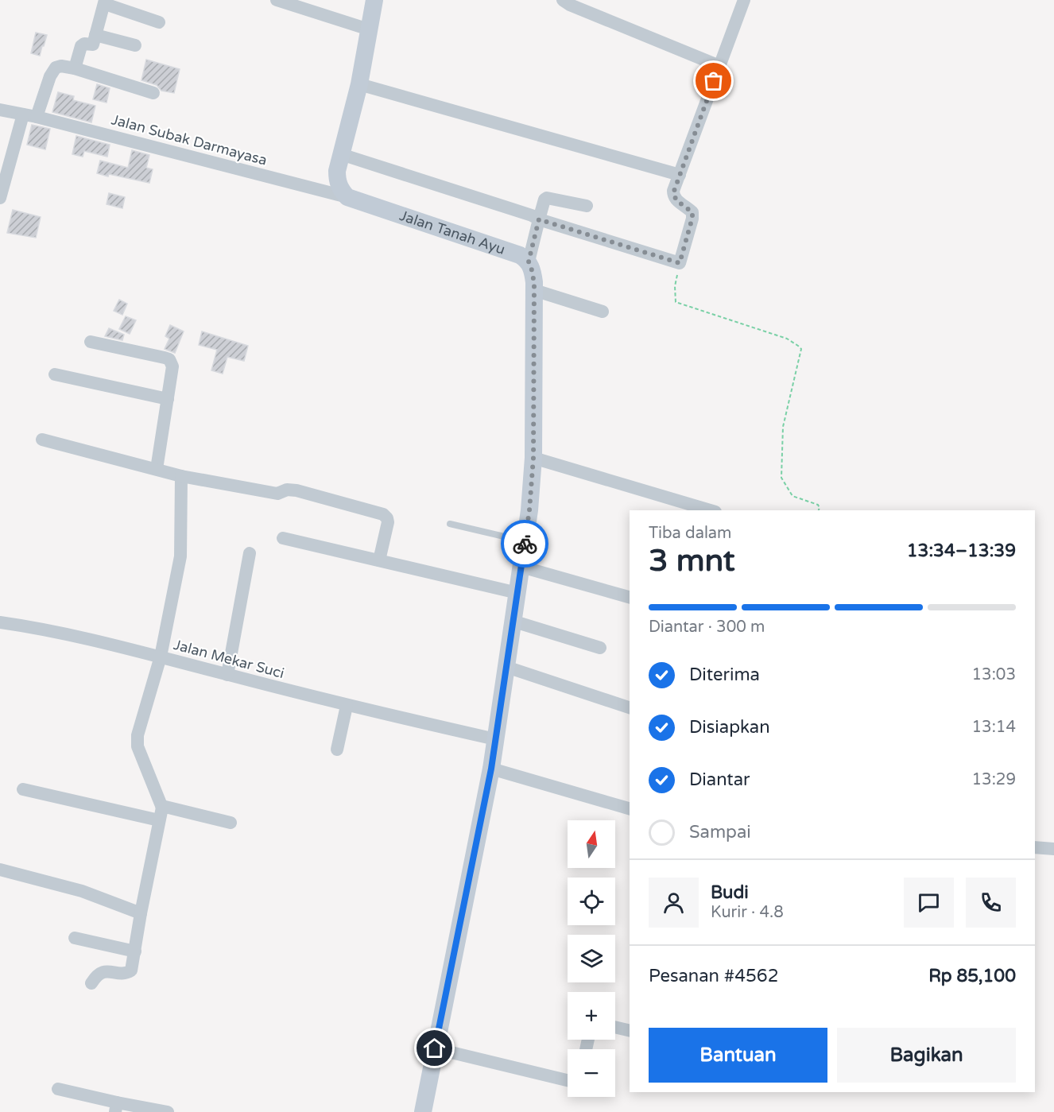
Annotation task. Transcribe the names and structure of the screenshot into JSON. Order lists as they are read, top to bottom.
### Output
{
  "streets": {
    "street": ["Jalan Subak Darmayasa", "Jalan Tanah Ayu", "Jalan Mekar Suci"]
  },
  "crossings": [
    ["Jalan Subak Darmayasa", "Jalan Tanah Ayu"]
  ],
  "north": "top",
  "page": {
    "heading": ["3 mnt", "Tiba dalam", "13:34–13:39"],
    "panel": [
      "Budi",
      "Kurir · 4.8",
      "Pesanan #4562",
      "Rp 85,100"
    ],
    "bar": "Diantar · 300 m",
    "list": [
      ["Diterima", "13:03"],
      ["Disiapkan", "13:14"],
      ["Diantar", "13:29"],
      "Sampai"
    ],
    "map_buttons": ["+", "−"],
    "buttons": ["Bantuan", "Bagikan"]
  }
}
